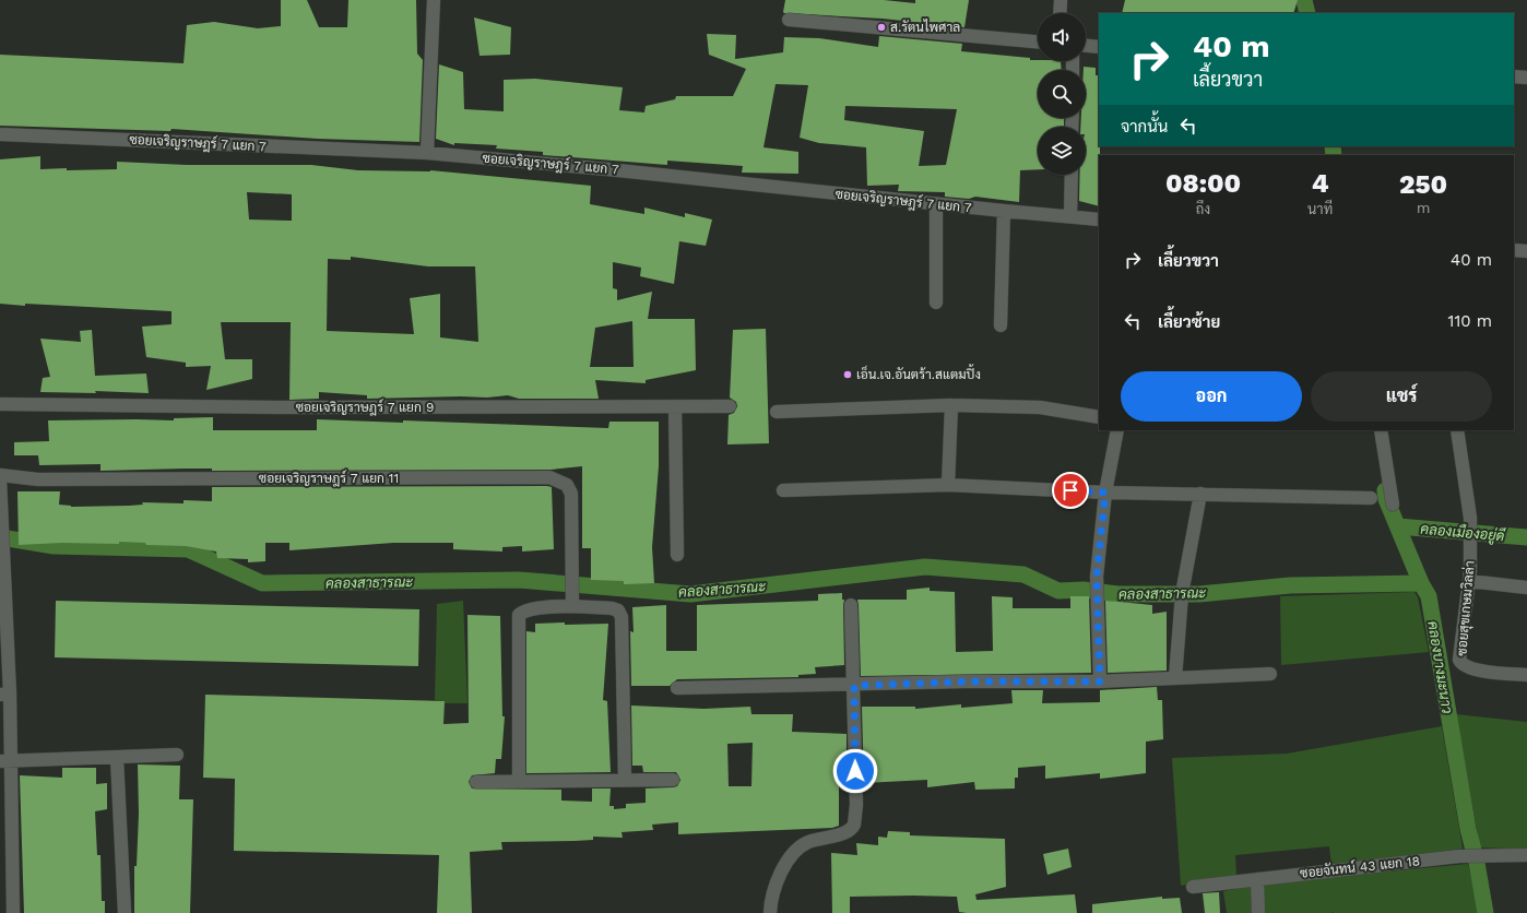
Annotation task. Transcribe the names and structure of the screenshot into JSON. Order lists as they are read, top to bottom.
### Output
{
  "streets": {
    "street": [
      "ซอยเจริญราษฎร์ 7 แยก 7",
      "ซอยเจริญราษฎร์ 7 แยก 9",
      "ซอยเจริญราษฎร์ 7 แยก 11",
      "ซอยสุขเกษมวิลล่า",
      "ซอยจันทน์ 43 แยก 18"
    ]
  },
  "water": ["คลองเมืองอยู่ดี", "คลองสาธารณะ", "คลองบางมะนาว"],
  "places": ["ส.รัตนไพศาล", "เอ็น.เจ.อันตร้า.สแตมปิ้ง"],
  "page": {
    "turn": ["40 m", "เลี้ยวขวา"],
    "then": "จากนั้น",
    "eta": [
      "08:00",
      "ถึง",
      "4",
      "นาที",
      "250",
      "m"
    ],
    "list": [
      {
        "name": "เลี้ยวขวา",
        "value": "40 m"
      },
      {
        "name": "เลี้ยวซ้าย",
        "value": "110 m"
      }
    ],
    "buttons": ["ออก", "แชร์"]
  }
}
